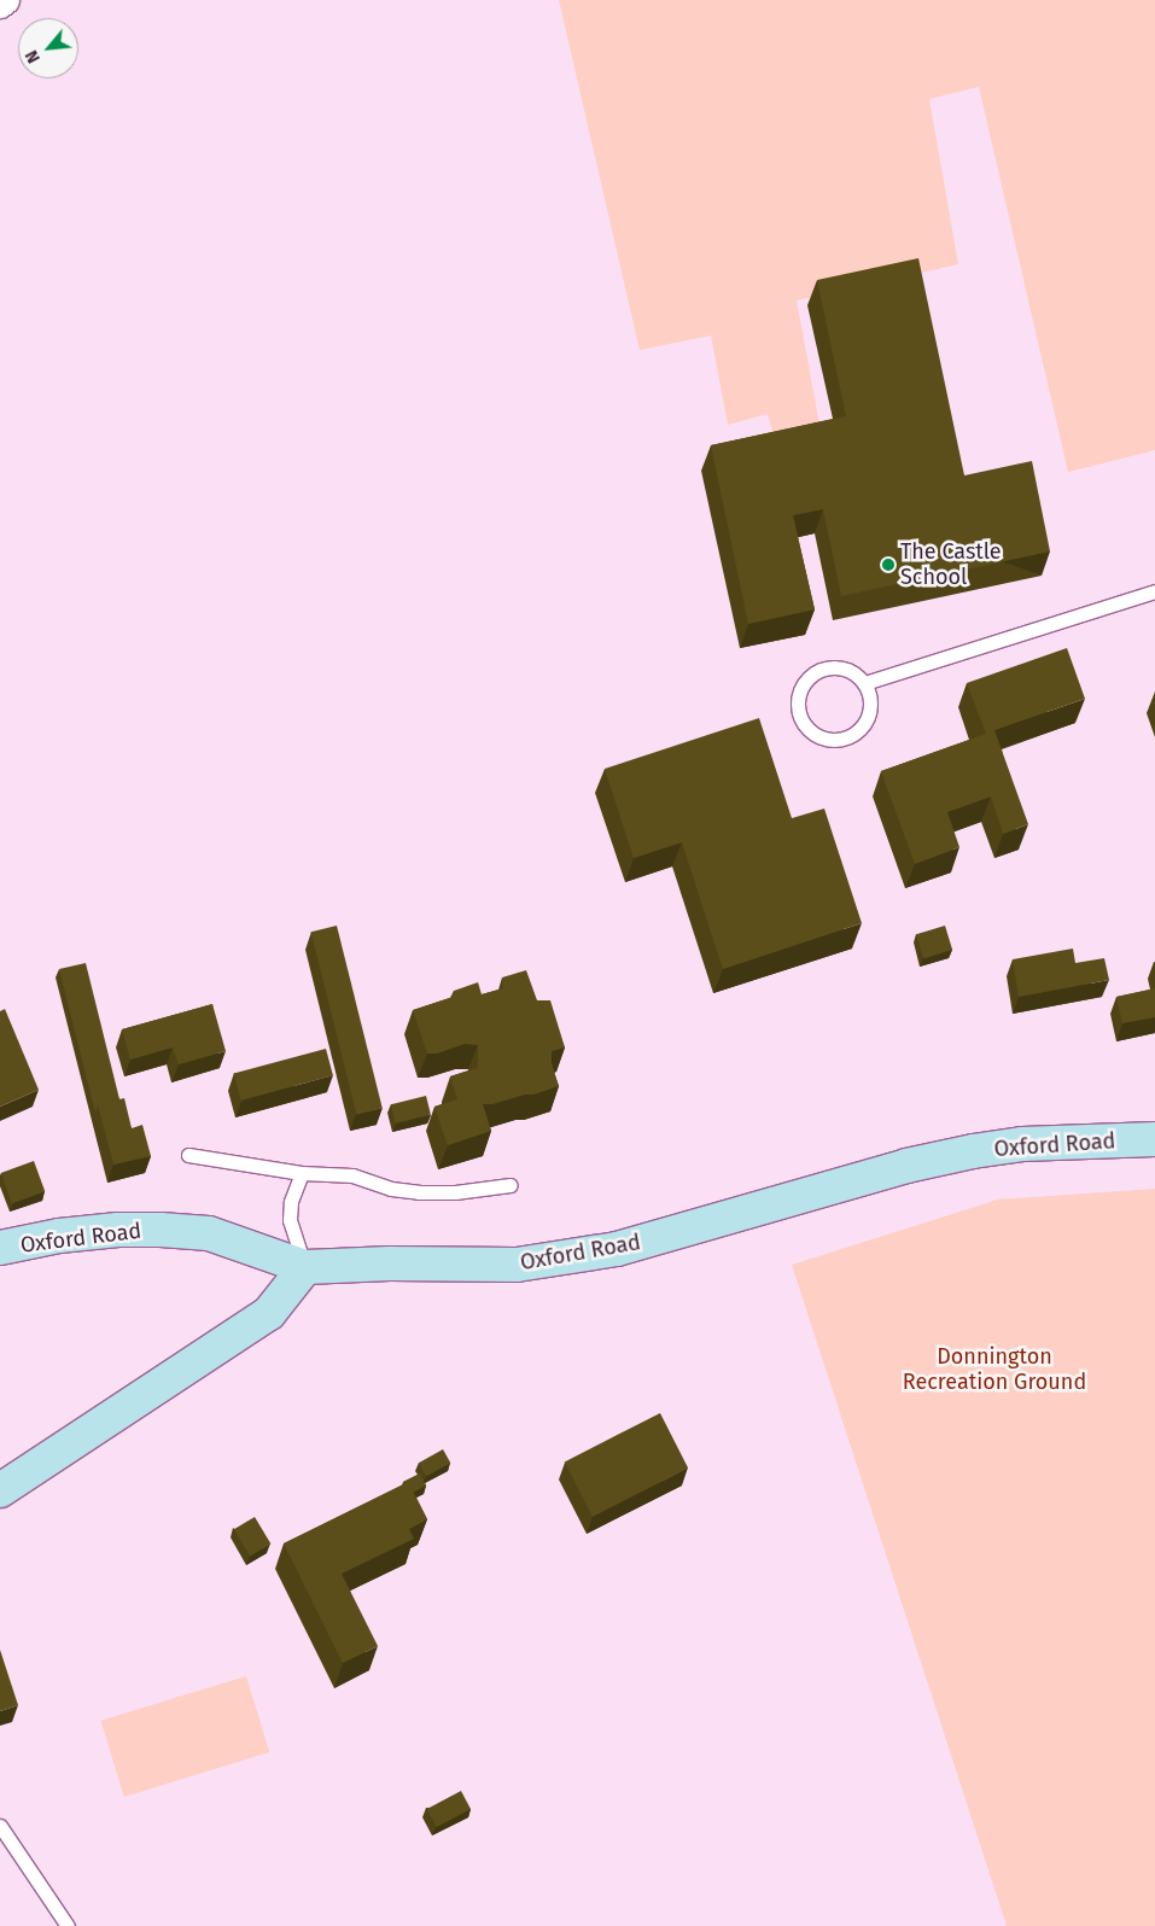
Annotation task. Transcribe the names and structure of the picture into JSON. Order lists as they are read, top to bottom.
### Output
{
  "streets": {
    "main road": ["Oxford Road"]
  },
  "parks": ["Donnington Recreation Ground"],
  "places": ["The Castle School"],
  "north": "bottom left"
}
